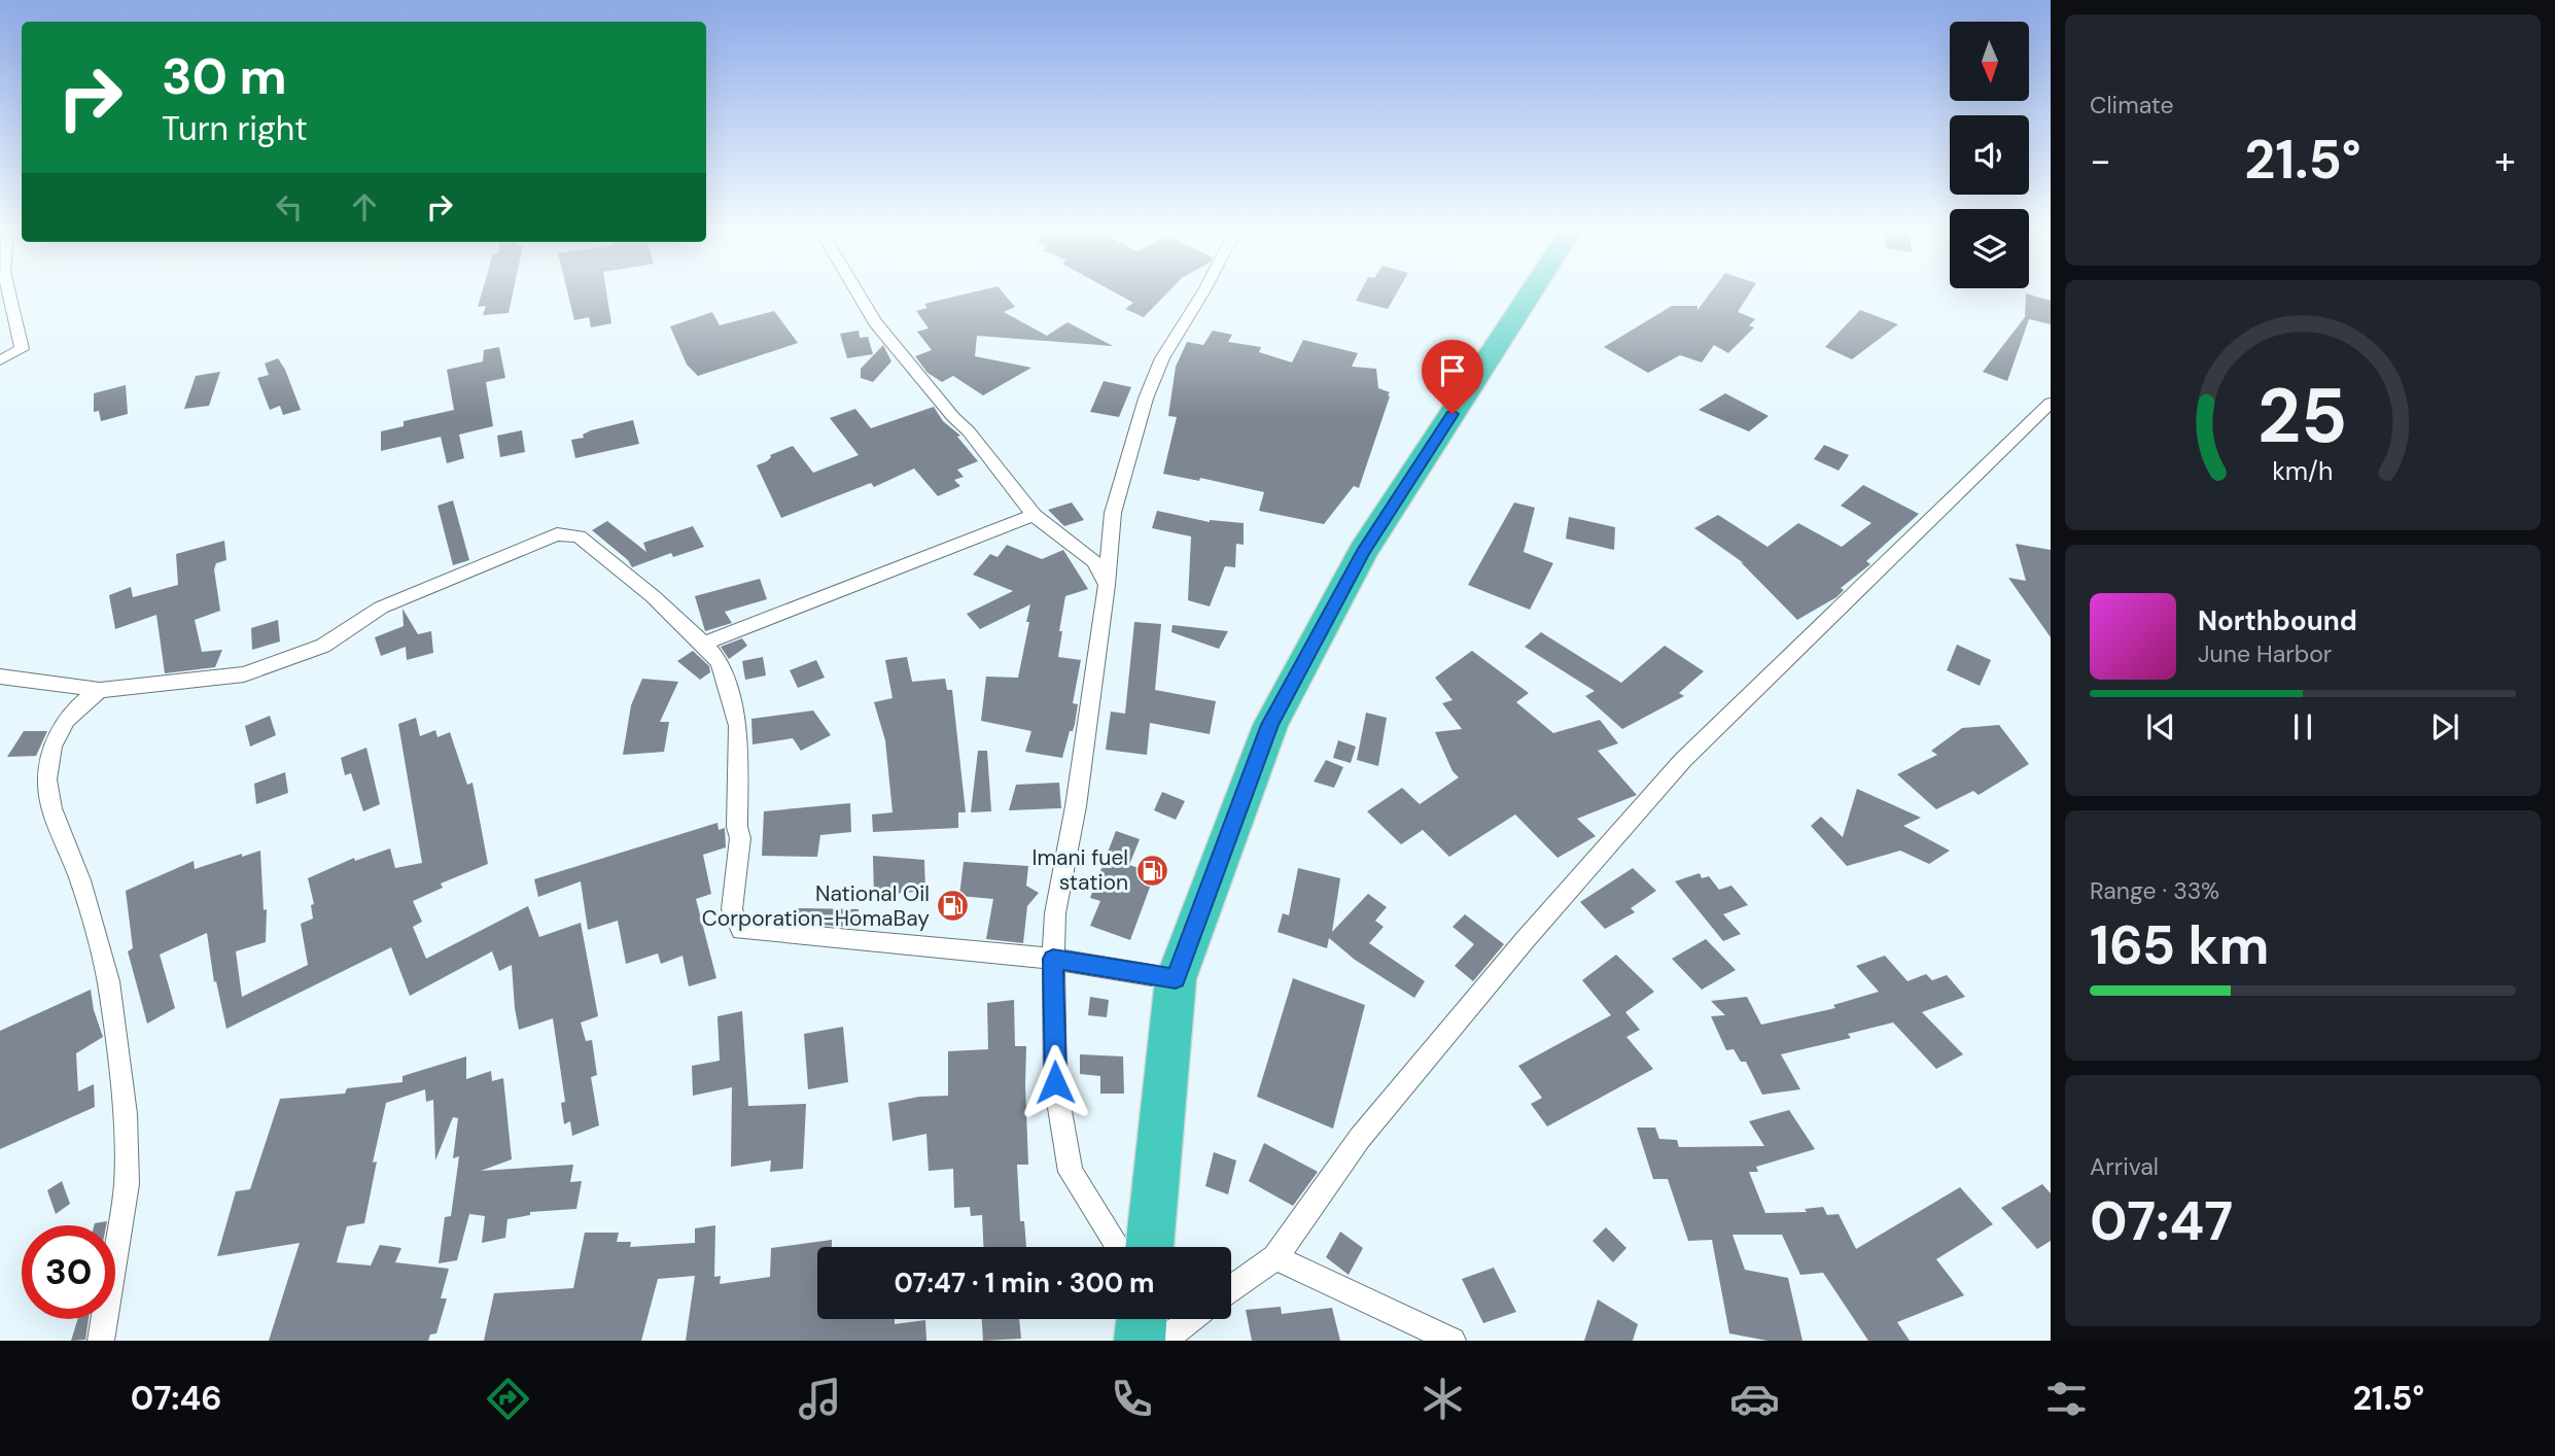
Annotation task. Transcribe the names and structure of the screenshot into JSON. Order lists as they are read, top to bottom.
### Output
{
  "places": {
    "fuel station": ["Imani fuel station", "National Oil Corporation-HomaBay"]
  },
  "north": "bottom",
  "page": {
    "tile": [
      "Climate",
      ["Range · 33%", "165 km"],
      ["Arrival", "07:47"]
    ],
    "turn": ["30 m", "Turn right"],
    "heat": ["−", "21.5°", "+"],
    "song": ["Northbound", "June Harbor"],
    "limit": "30",
    "trip": "07:47 · 1 min · 300 m",
    "tabs": ["07:46", "21.5°"],
    "gauge": ["25", "km/h"]
  }
}
